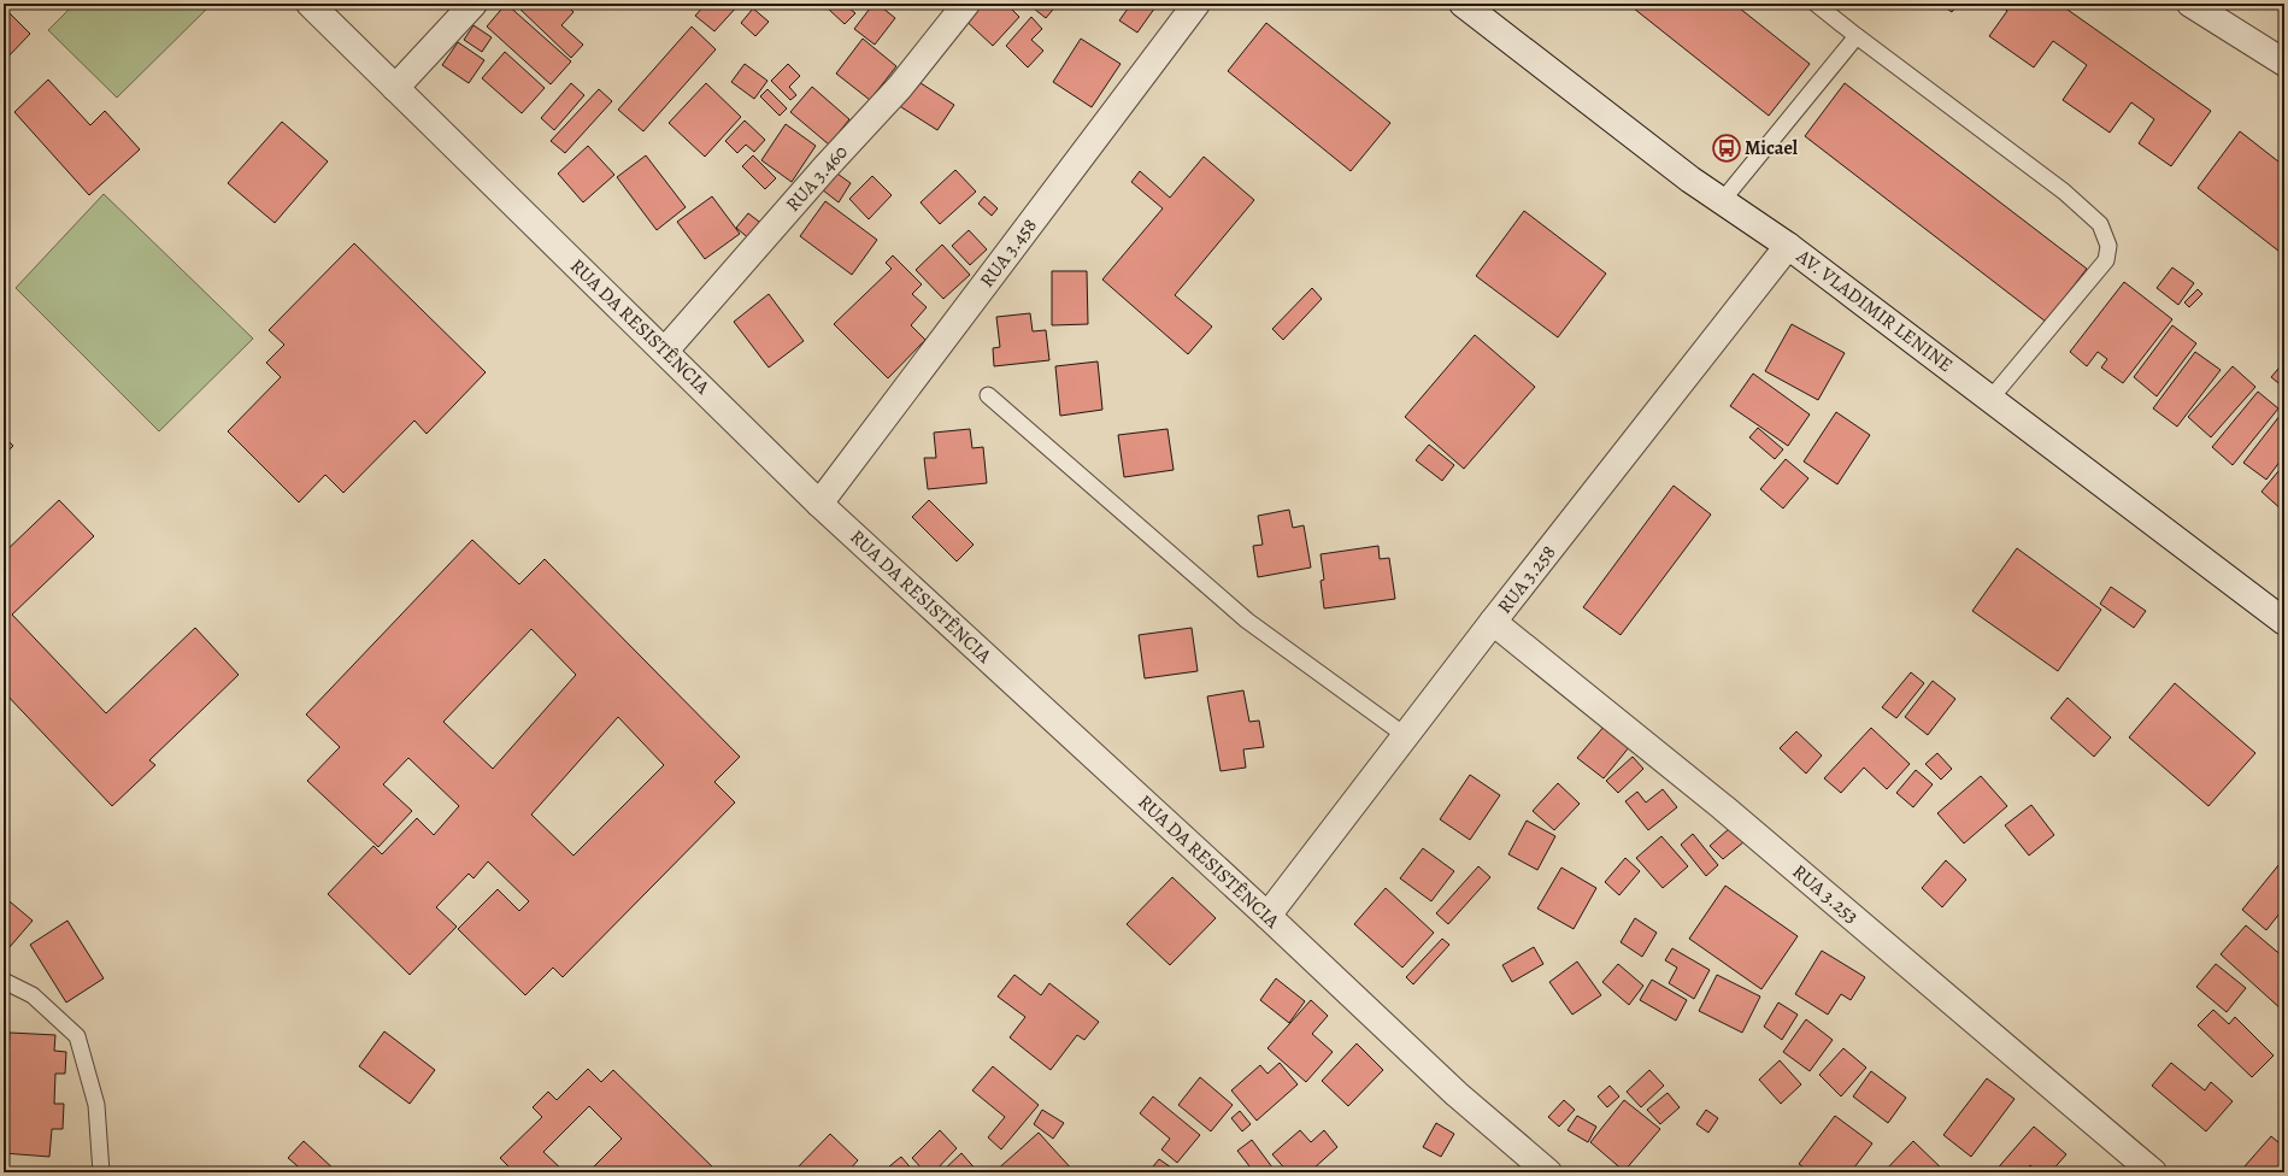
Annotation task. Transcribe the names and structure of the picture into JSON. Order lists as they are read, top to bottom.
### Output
{
  "streets": {
    "street": [
      "RUA 3.460",
      "RUA 3.458",
      "AV. VLADIMIR LENINE",
      "RUA DA RESISTÊNCIA",
      "RUA 3.258",
      "RUA 3.253"
    ]
  },
  "crossings": [
    ["RUA 3.460", "RUA DA RESISTÊNCIA"],
    ["RUA 3.458", "RUA DA RESISTÊNCIA"],
    ["AV. VLADIMIR LENINE", "RUA 3.258"],
    ["RUA DA RESISTÊNCIA", "RUA 3.258"],
    ["RUA 3.258", "RUA 3.253"]
  ],
  "places": {
    "bus stop": ["Micael"]
  }
}
